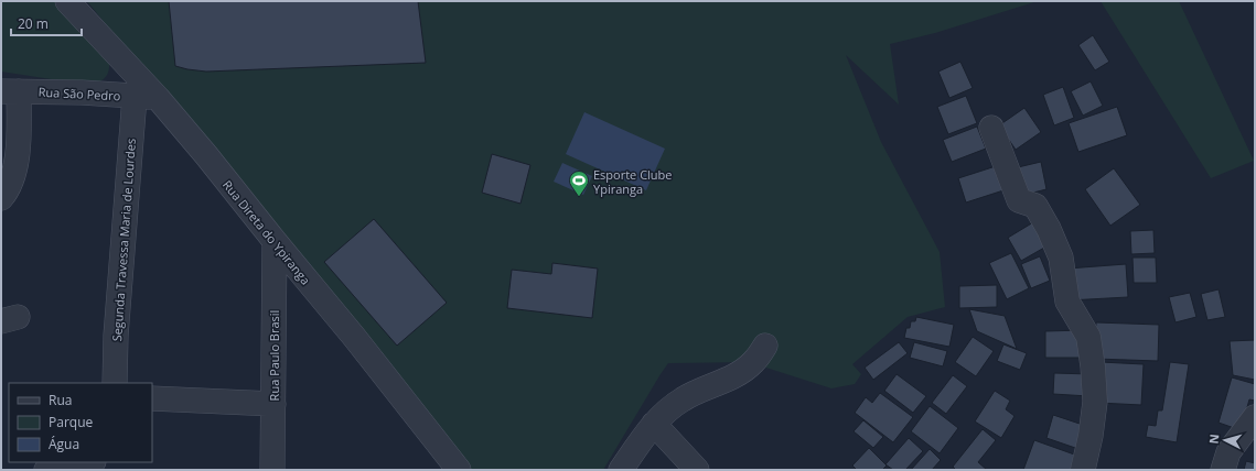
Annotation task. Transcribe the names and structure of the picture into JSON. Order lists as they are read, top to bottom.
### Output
{
  "streets": {
    "street": [
      "Rua São Pedro",
      "Rua Direta do Ypiranga",
      "Segunda Travessa Maria de Lourdes",
      "Rua Paulo Brasil"
    ]
  },
  "crossings": [
    ["Rua São Pedro", "Rua Direta do Ypiranga"],
    ["Rua São Pedro", "Segunda Travessa Maria de Lourdes"],
    ["Rua Direta do Ypiranga", "Rua Paulo Brasil"]
  ],
  "places": {
    "sports": ["Esporte Clube Ypiranga"]
  },
  "legend": ["Rua", "Parque", "Água"],
  "scale_bar": "20 m",
  "north": "left"
}
